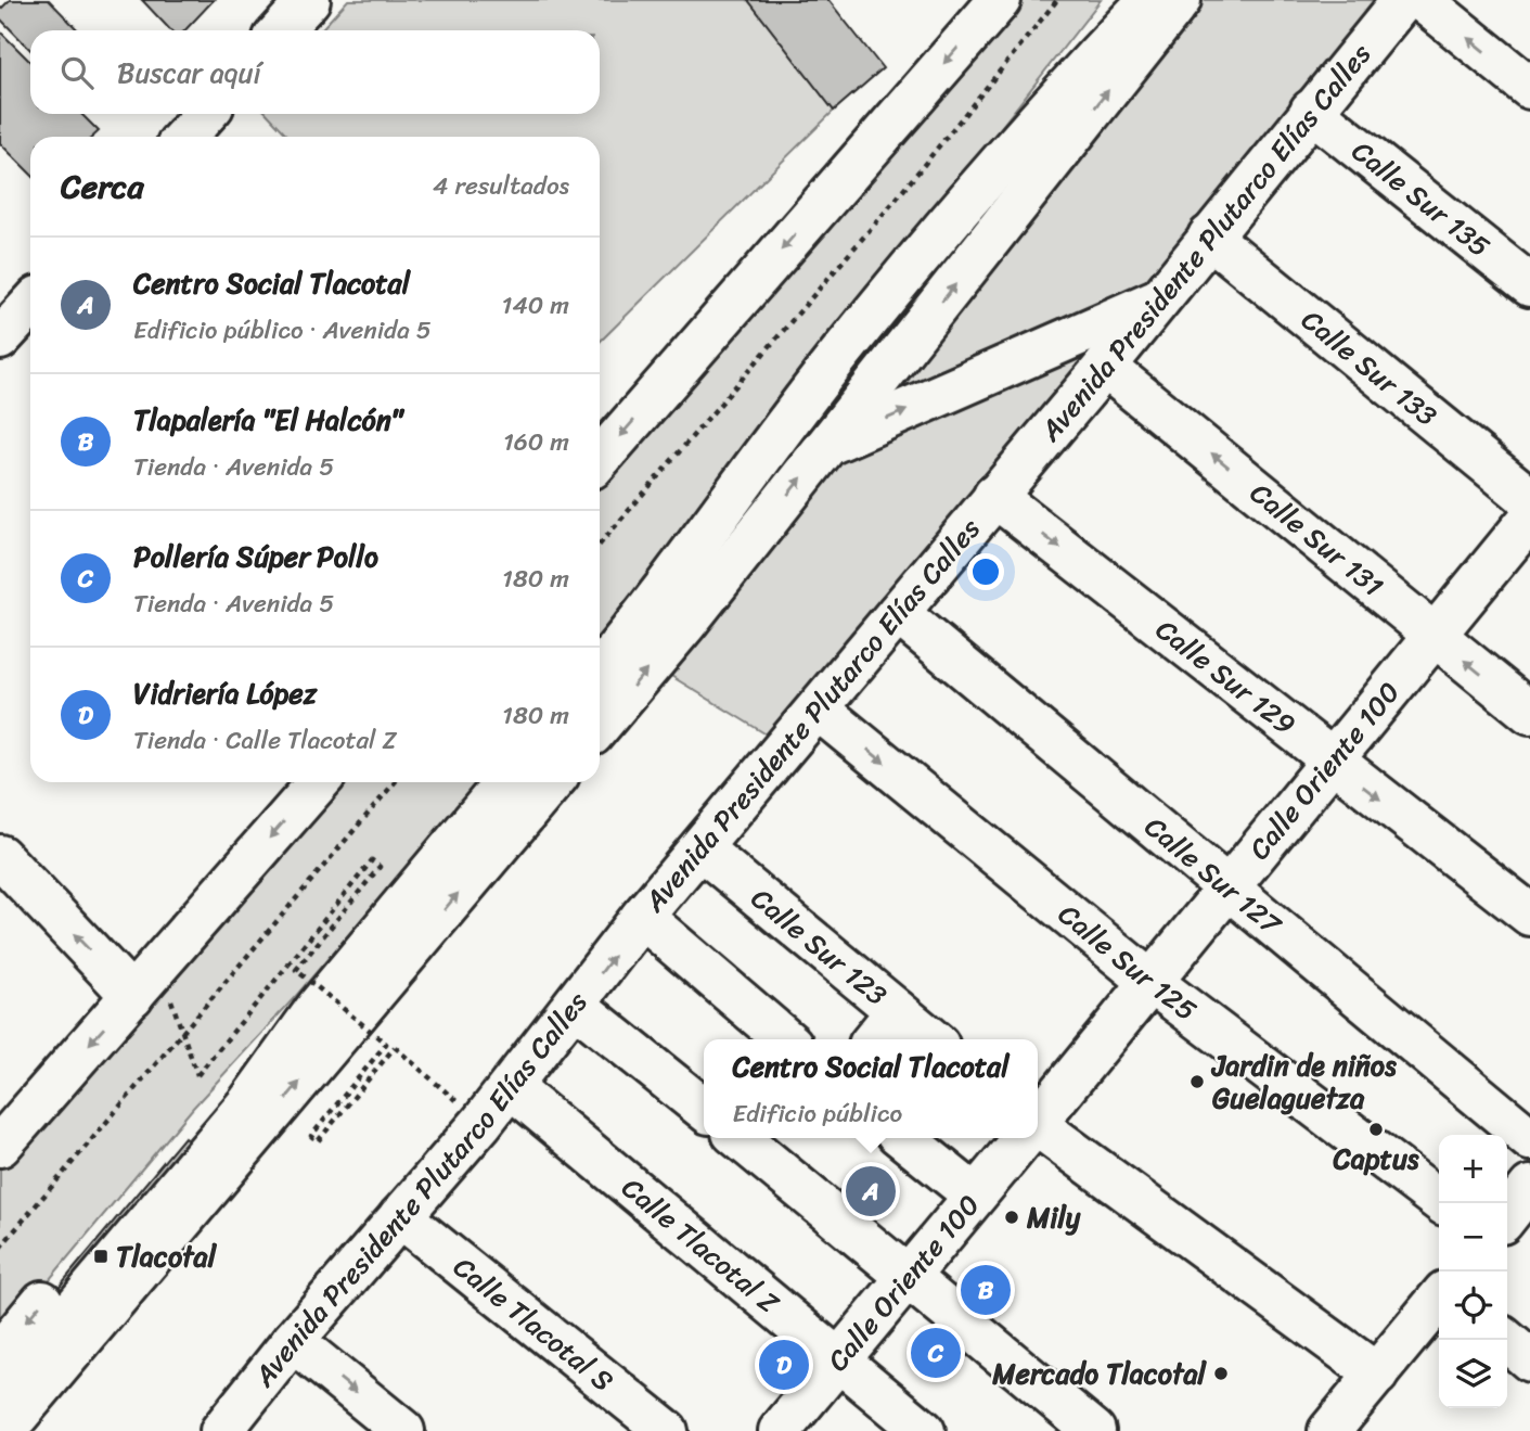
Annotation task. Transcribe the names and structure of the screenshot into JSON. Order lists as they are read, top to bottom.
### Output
{
  "streets": {
    "street": [
      "Calle Sur 135",
      "Avenida Presidente Plutarco Elías Calles",
      "Calle Sur 133",
      "Calle Sur 131",
      "Calle Sur 129",
      "Calle Oriente 100",
      "Calle Sur 127",
      "Calle Sur 123",
      "Calle Sur 125",
      "Calle Tlacotal Z",
      "Calle Tlacotal S"
    ]
  },
  "crossings": [
    ["Calle Sur 135", "Avenida Presidente Plutarco Elías Calles"],
    ["Avenida Presidente Plutarco Elías Calles", "Calle Sur 133"],
    ["Avenida Presidente Plutarco Elías Calles", "Calle Sur 131"],
    ["Avenida Presidente Plutarco Elías Calles", "Calle Sur 129"],
    ["Avenida Presidente Plutarco Elías Calles", "Calle Sur 127"],
    ["Avenida Presidente Plutarco Elías Calles", "Calle Sur 123"],
    ["Avenida Presidente Plutarco Elías Calles", "Calle Sur 125"],
    ["Avenida Presidente Plutarco Elías Calles", "Calle Tlacotal Z"],
    ["Avenida Presidente Plutarco Elías Calles", "Calle Tlacotal S"],
    ["Calle Sur 131", "Calle Oriente 100"],
    ["Calle Sur 129", "Calle Oriente 100"],
    ["Calle Oriente 100", "Calle Sur 127"],
    ["Calle Oriente 100", "Calle Sur 125"],
    ["Calle Oriente 100", "Calle Tlacotal Z"]
  ],
  "one_way": ["Calle Sur 131", "Calle Sur 129"],
  "places": {
    "other": [
      "Jardin de niños Guelaguetza",
      "Captus",
      "Mily",
      "Mercado Tlacotal"
    ],
    "transit": ["Tlacotal"]
  },
  "page": {
    "search": "Buscar aquí",
    "heading": ["Cerca", "4 resultados"],
    "list": [
      {
        "mark": "A",
        "name": "Centro Social Tlacotal",
        "note": "Edificio público · Avenida 5",
        "value": "140 m"
      },
      {
        "mark": "B",
        "name": "Tlapalería \"El Halcón\"",
        "note": "Tienda · Avenida 5",
        "value": "160 m"
      },
      {
        "mark": "C",
        "name": "Pollería Súper Pollo",
        "note": "Tienda · Avenida 5",
        "value": "180 m"
      },
      {
        "mark": "D",
        "name": "Vidriería López",
        "note": "Tienda · Calle Tlacotal Z",
        "value": "180 m"
      }
    ],
    "popup": ["Centro Social Tlacotal", "Edificio público"],
    "map_buttons": ["+", "−"],
    "pins": [
      "A",
      "B",
      "C",
      "D"
    ]
  }
}
